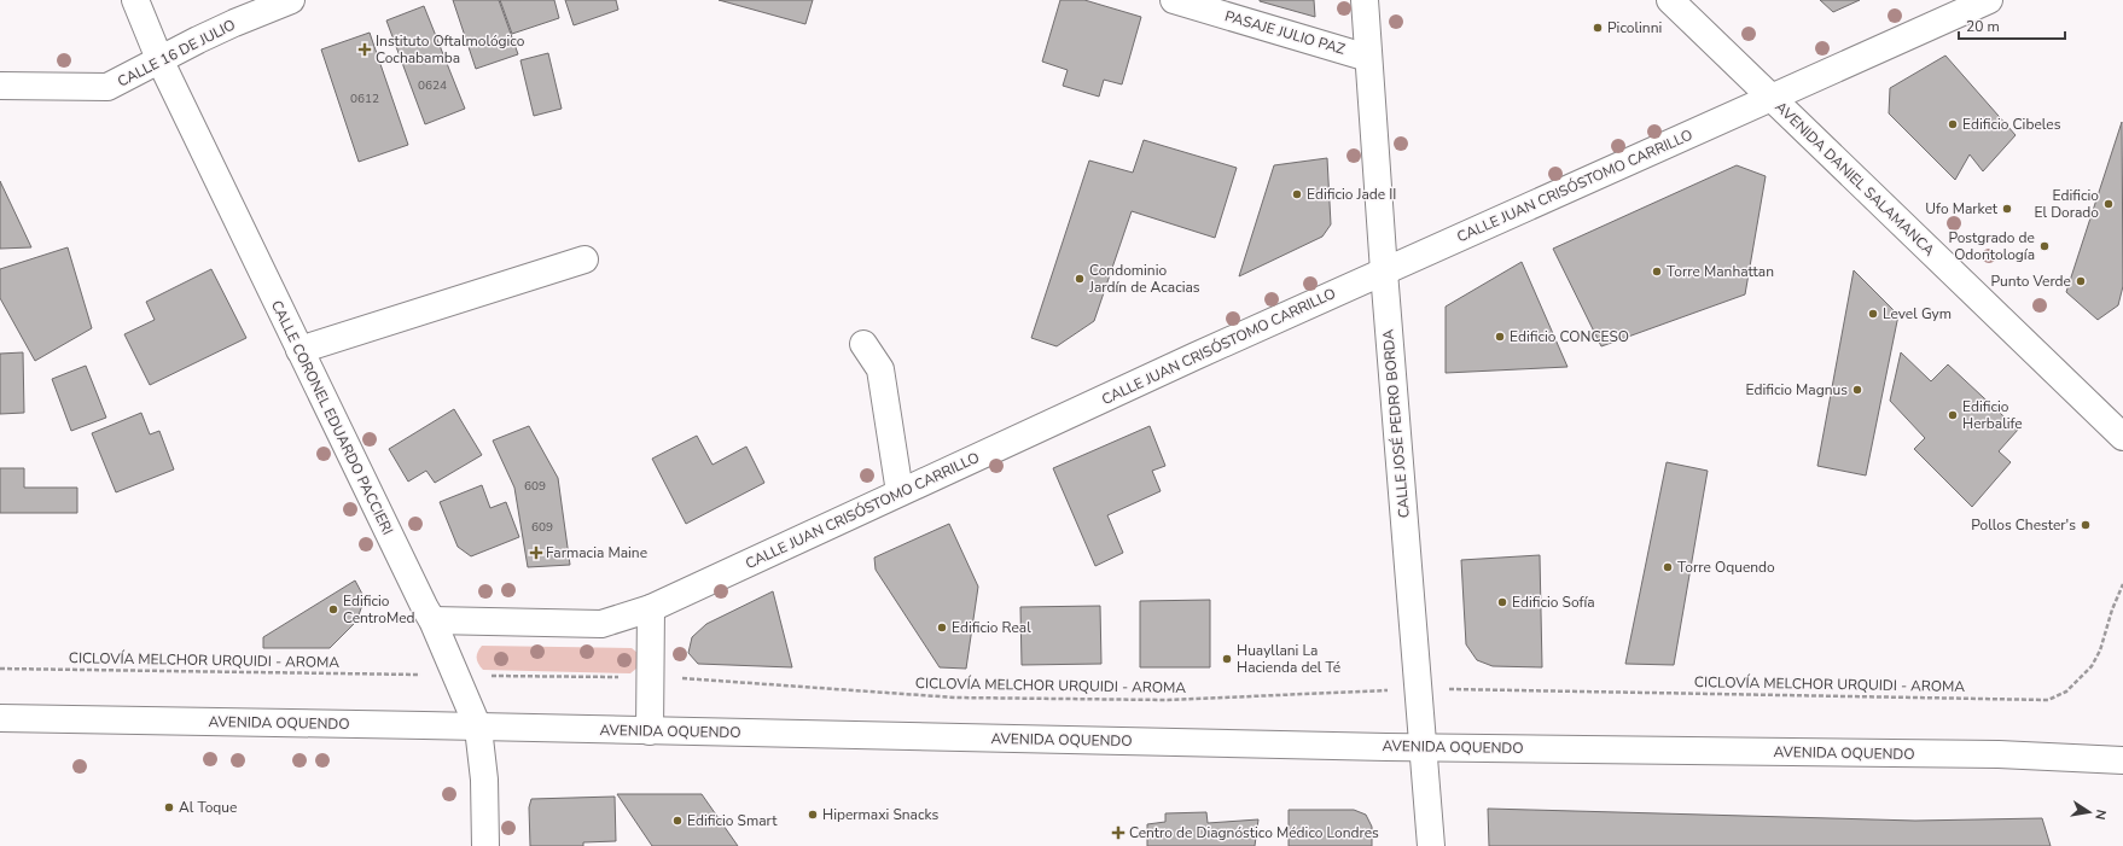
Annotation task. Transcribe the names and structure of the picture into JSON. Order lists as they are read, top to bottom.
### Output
{
  "streets": {
    "street": [
      "PASAJE JULIO PAZ",
      "CALLE 16 DE JULIO",
      "AVENIDA DANIEL SALAMANCA",
      "CALLE JUAN CRISÓSTOMO CARRILLO",
      "CALLE CORONEL EDUARDO PACCIERI",
      "CALLE JOSÉ PEDRO BORDA",
      "AVENIDA OQUENDO"
    ],
    "path": ["CICLOVÍA MELCHOR URQUIDI - AROMA"]
  },
  "crossings": [
    ["PASAJE JULIO PAZ", "CALLE JOSÉ PEDRO BORDA"],
    ["CALLE 16 DE JULIO", "CALLE CORONEL EDUARDO PACCIERI"],
    ["AVENIDA DANIEL SALAMANCA", "CALLE JUAN CRISÓSTOMO CARRILLO"],
    ["CALLE JUAN CRISÓSTOMO CARRILLO", "CALLE CORONEL EDUARDO PACCIERI"],
    ["CALLE JUAN CRISÓSTOMO CARRILLO", "CALLE JOSÉ PEDRO BORDA"],
    ["CALLE CORONEL EDUARDO PACCIERI", "AVENIDA OQUENDO"],
    ["CALLE JOSÉ PEDRO BORDA", "AVENIDA OQUENDO"]
  ],
  "places": {
    "other": [
      "Picolinni",
      "Edificio Cibeles",
      "Edificio Jade II",
      "Edificio El Dorado",
      "Ufo Market",
      "Postgrado de Odontología",
      "Torre Manhattan",
      "Condominio Jardín de Acacias",
      "Punto Verde",
      "Level Gym",
      "Edificio CONCESO",
      "Edificio Magnus",
      "Edificio Herbalife",
      "Pollos Chester's",
      "Torre Oquendo",
      "Edificio Sofía",
      "Edificio CentroMed",
      "Edificio Real",
      "Huayllani La Hacienda del Té",
      "Al Toque",
      "Hipermaxi Snacks",
      "Edificio Smart"
    ],
    "health": ["Instituto Oftalmológico Cochabamba", "Farmacia Maine", "Centro de Diagnóstico Médico Londres"]
  },
  "house_numbers": [
    "0624",
    "0612",
    "609",
    "609"
  ],
  "scale_bar": "20 m",
  "north": "right"
}
